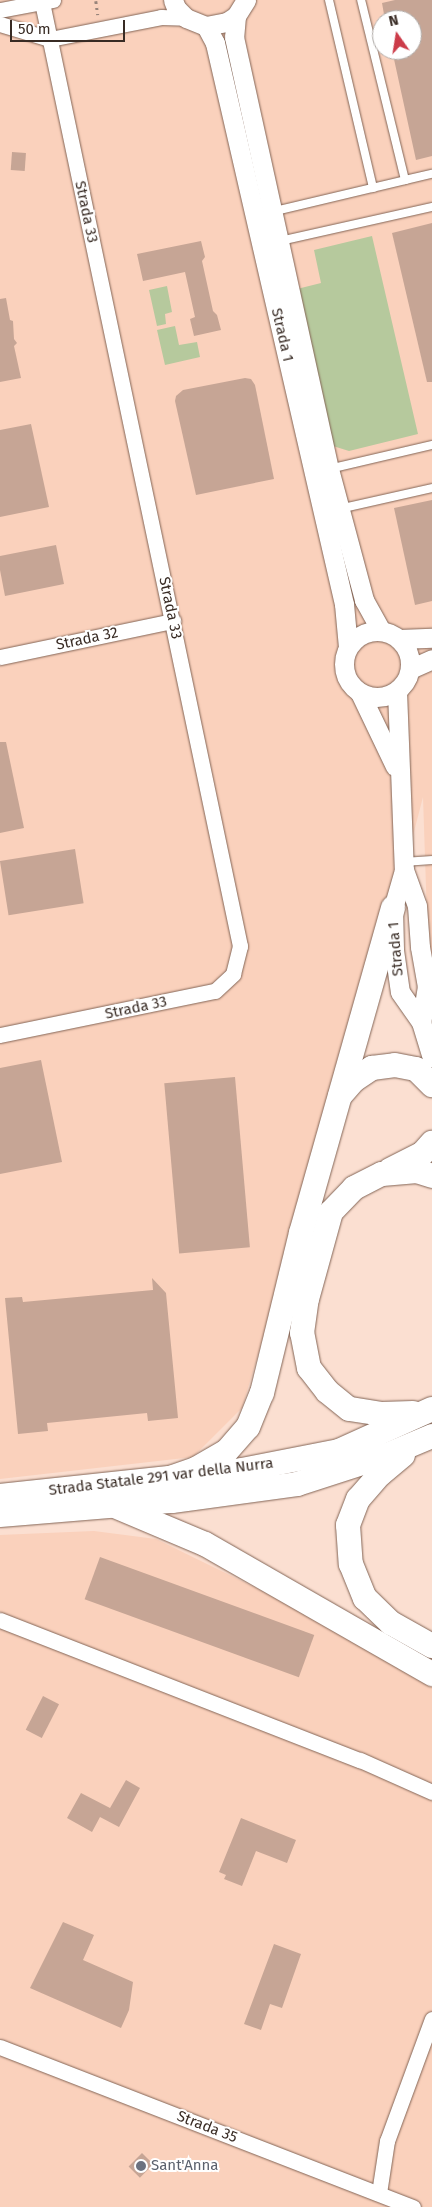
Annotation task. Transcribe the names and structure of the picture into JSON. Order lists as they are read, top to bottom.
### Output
{
  "streets": {
    "main road": ["Strada Statale 291 var della Nurra"],
    "street": [
      "Strada 33",
      "Strada 1",
      "Strada 32",
      "Strada 35"
    ]
  },
  "crossings": [
    ["Strada 33", "Strada 32"]
  ],
  "places": ["Sant'Anna"],
  "scale_bar": "50 m",
  "north": "top"
}
